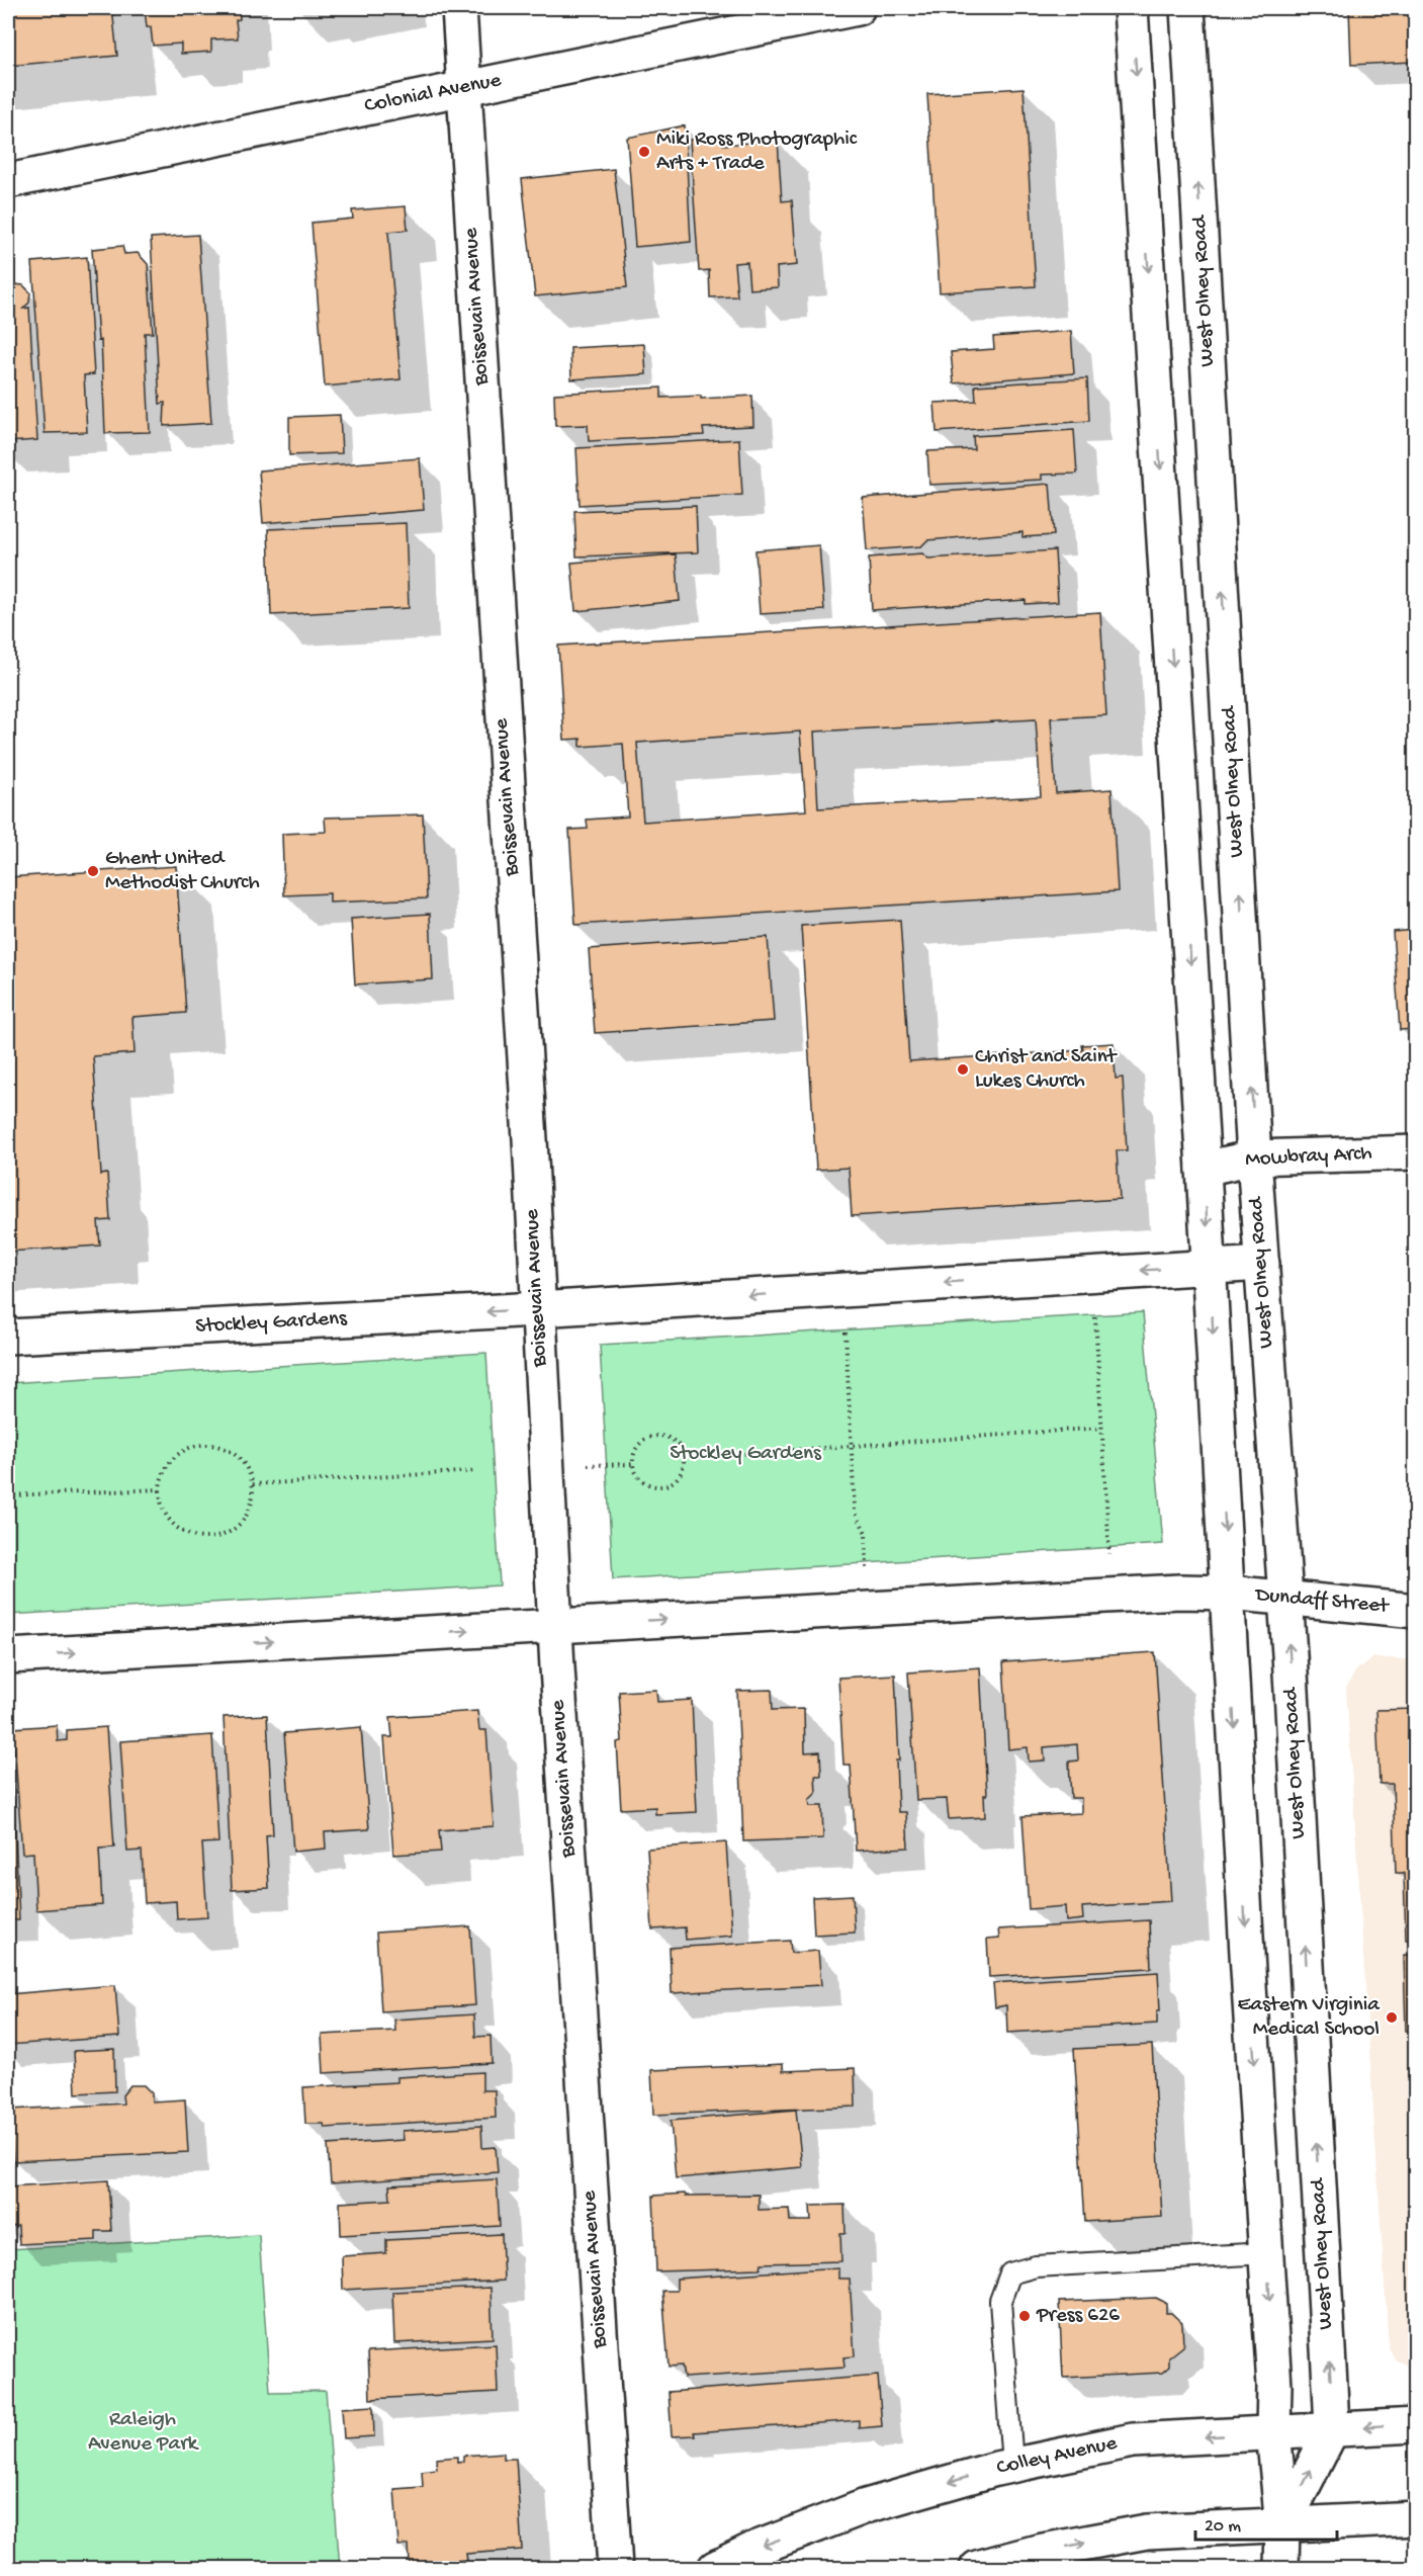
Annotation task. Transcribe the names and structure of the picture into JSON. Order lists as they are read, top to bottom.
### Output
{
  "streets": {
    "street": [
      "Colonial Avenue",
      "West Olney Road",
      "Boissevain Avenue",
      "Mowbray Arch",
      "Stockley Gardens",
      "Dundaff Street",
      "Colley Avenue"
    ]
  },
  "crossings": [
    ["Colonial Avenue", "Boissevain Avenue"],
    ["West Olney Road", "Mowbray Arch"],
    ["West Olney Road", "Stockley Gardens"],
    ["West Olney Road", "Dundaff Street"],
    ["West Olney Road", "Colley Avenue"],
    ["Boissevain Avenue", "Stockley Gardens"]
  ],
  "one_way": ["Stockley Gardens"],
  "parks": ["Stockley Gardens", "Raleigh Avenue Park"],
  "places": [
    "Miki Ross Photographic Arts + Trade",
    "Ghent United Methodist Church",
    "Christ and Saint Lukes Church",
    "Eastern Virginia Medical School",
    "Press 626"
  ],
  "scale_bar": "20 m"
}
